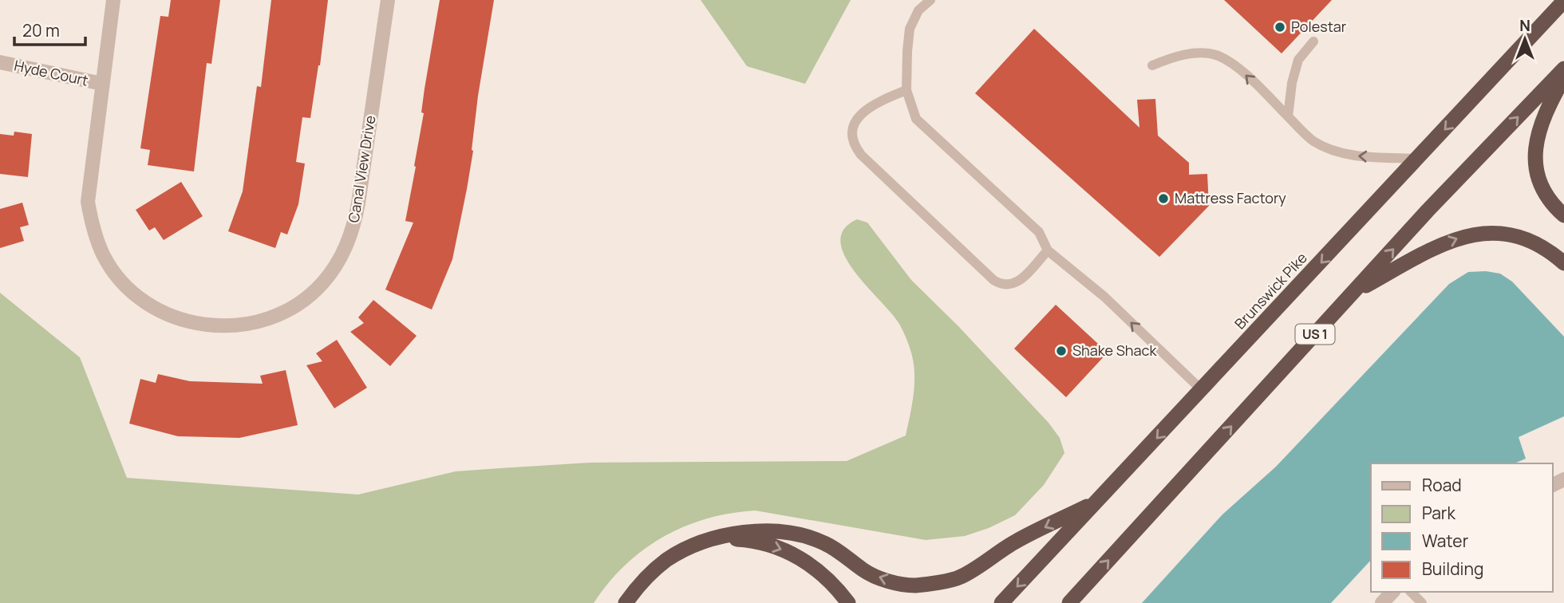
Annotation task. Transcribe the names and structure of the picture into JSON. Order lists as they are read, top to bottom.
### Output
{
  "streets": {
    "highway": ["Brunswick Pike", "US 1"],
    "street": ["Hyde Court", "Canal View Drive"]
  },
  "crossings": [
    ["Hyde Court", "Canal View Drive"]
  ],
  "places": ["Polestar", "Mattress Factory", "Shake Shack"],
  "legend": [
    "Road",
    "Park",
    "Water",
    "Building"
  ],
  "scale_bar": "20 m",
  "north": "top"
}
